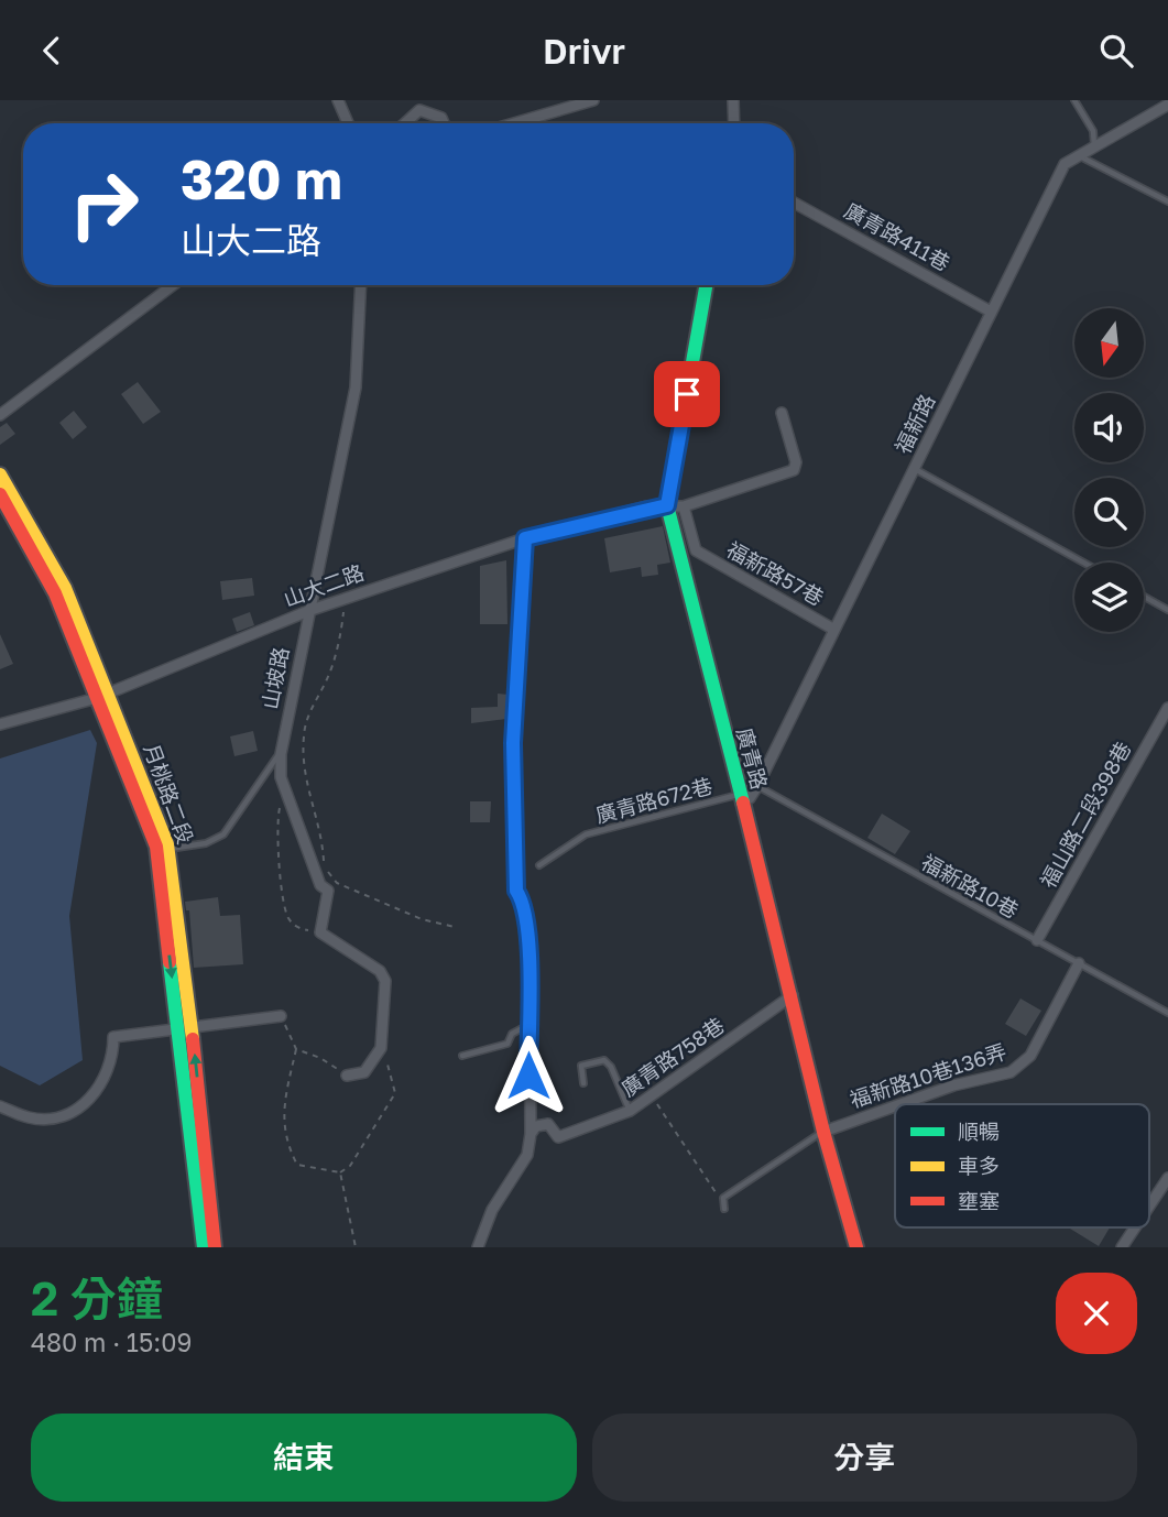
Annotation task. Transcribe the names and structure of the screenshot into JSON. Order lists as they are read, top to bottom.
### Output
{
  "streets": {
    "street": [
      "廣青路411巷",
      "福新路",
      "福新路57巷",
      "山大二路",
      "山坡路",
      "廣青路",
      "月桃路二段",
      "福山路二段398巷",
      "廣青路758巷",
      "福新路10巷136弄"
    ],
    "lane": ["廣青路672巷", "福新路10巷"]
  },
  "crossings": [
    ["廣青路411巷", "福新路"],
    ["福新路", "福新路57巷"],
    ["福新路", "廣青路"],
    ["福新路", "廣青路672巷"],
    ["福新路", "福新路10巷"],
    ["福新路57巷", "山大二路"],
    ["山大二路", "山坡路"],
    ["山大二路", "廣青路"],
    ["山大二路", "月桃路二段"],
    ["廣青路", "廣青路672巷"],
    ["廣青路", "廣青路758巷"],
    ["廣青路", "福新路10巷136弄"],
    ["福山路二段398巷", "福新路10巷"],
    ["福新路10巷", "福新路10巷136弄"]
  ],
  "legend": ["順暢", "車多", "壅塞"],
  "north": "bottom",
  "page": {
    "header": "Drivr",
    "turn": ["320 m", "山大二路"],
    "heading": ["2 分鐘", "480 m · 15:09"],
    "buttons": ["結束", "分享"]
  }
}
